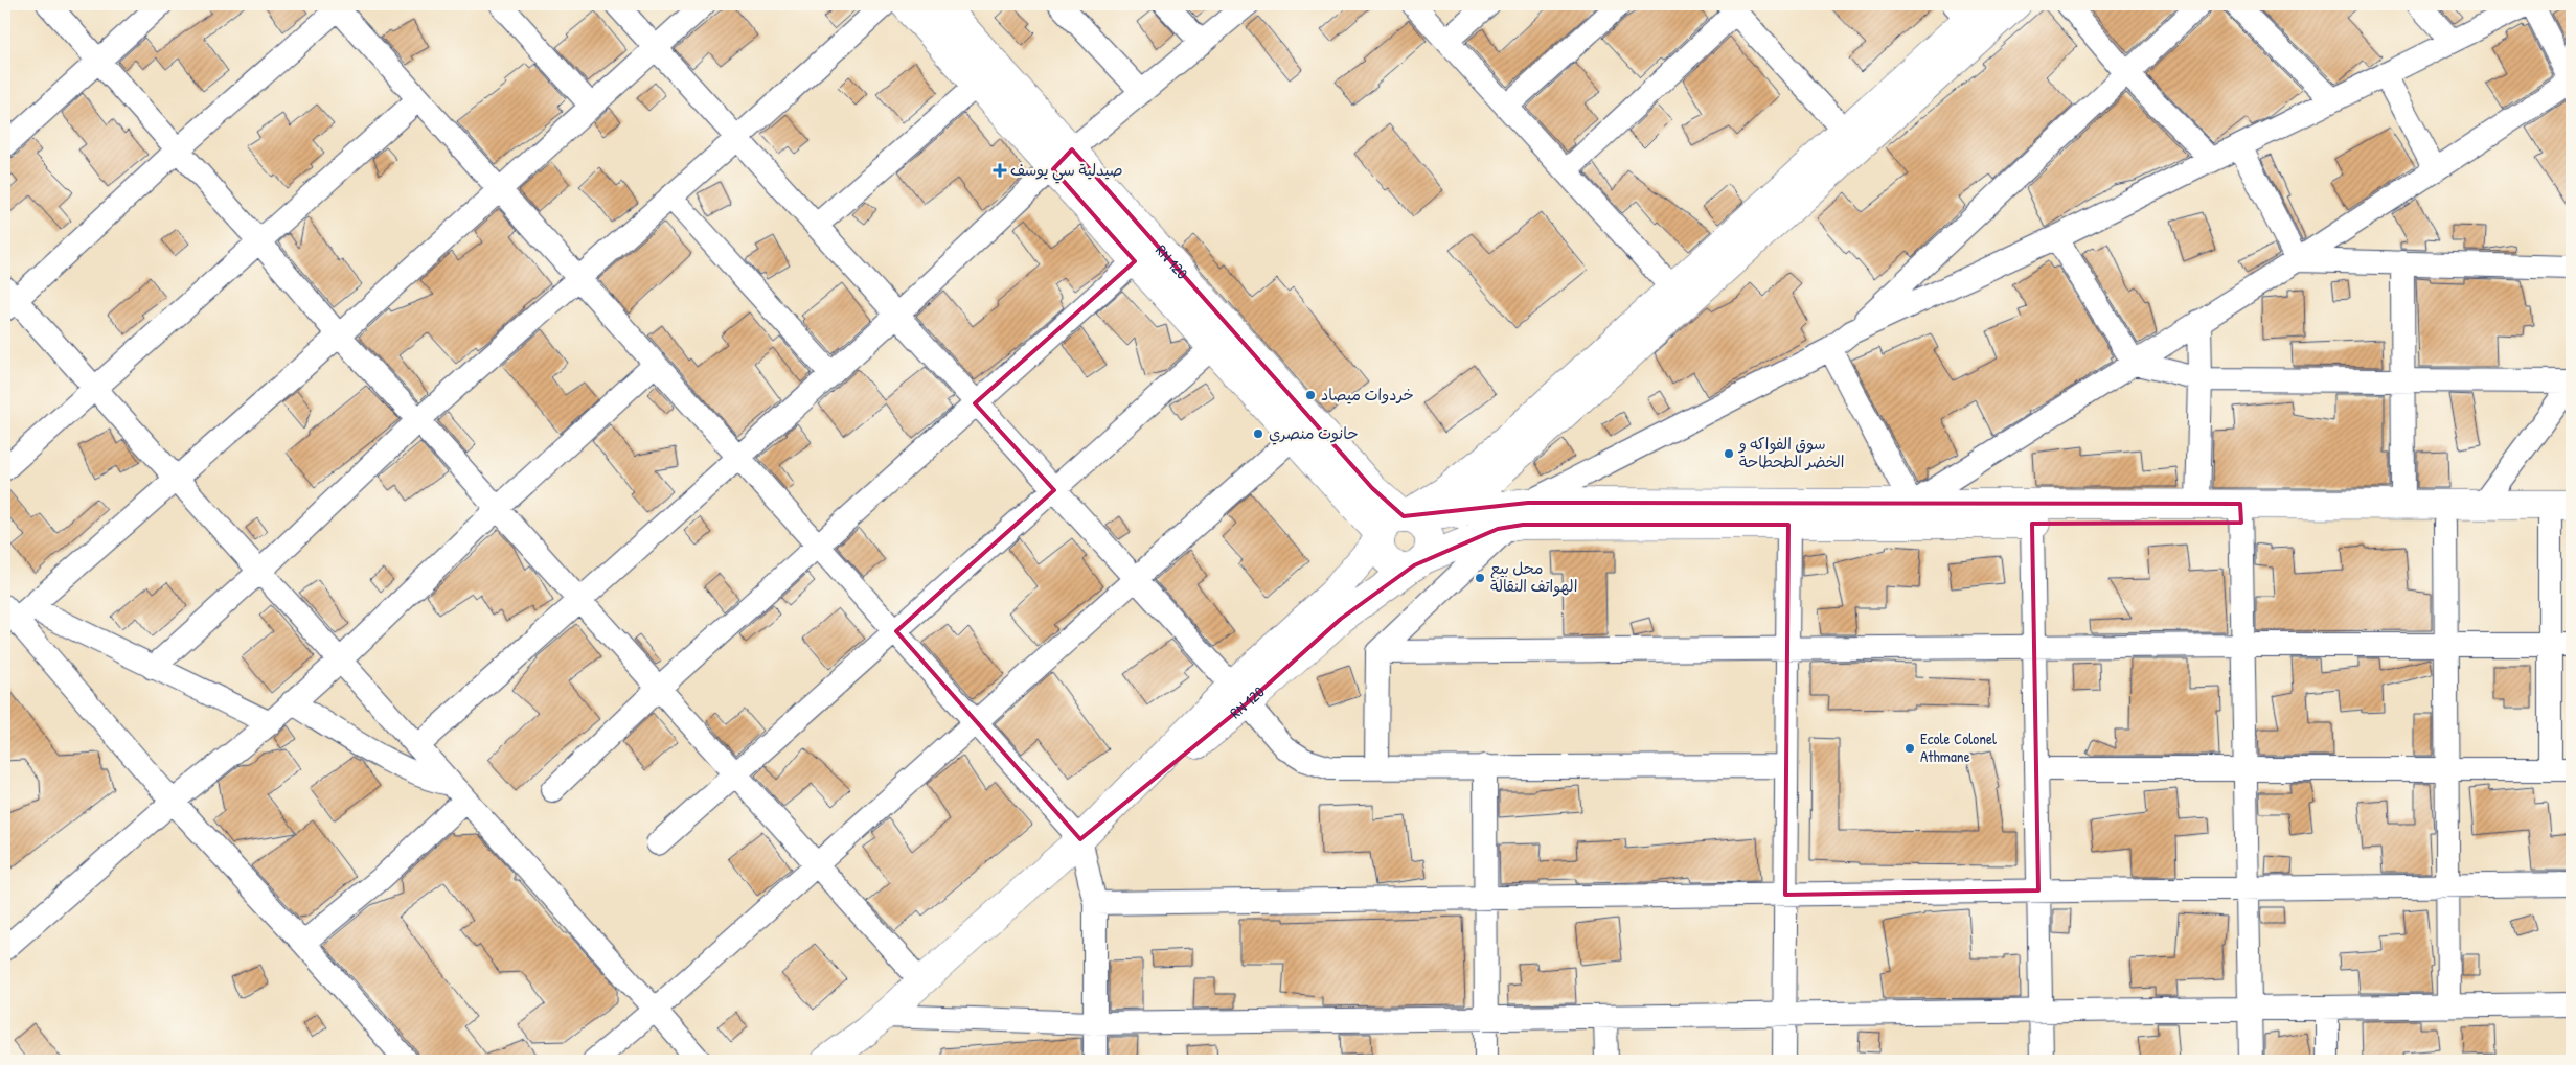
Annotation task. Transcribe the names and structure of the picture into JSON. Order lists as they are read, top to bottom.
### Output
{
  "streets": {
    "main road": ["RN 120"]
  },
  "places": {
    "health": ["صيدلية سي يوسف"],
    "other": [
      "خردوات ميصاد",
      "حانوت منصري",
      "سوق الفواكه و الخضر الطحطاحة",
      "محل بيع الهواتف النقالة",
      "Ecole Colonel Athmane"
    ]
  }
}
